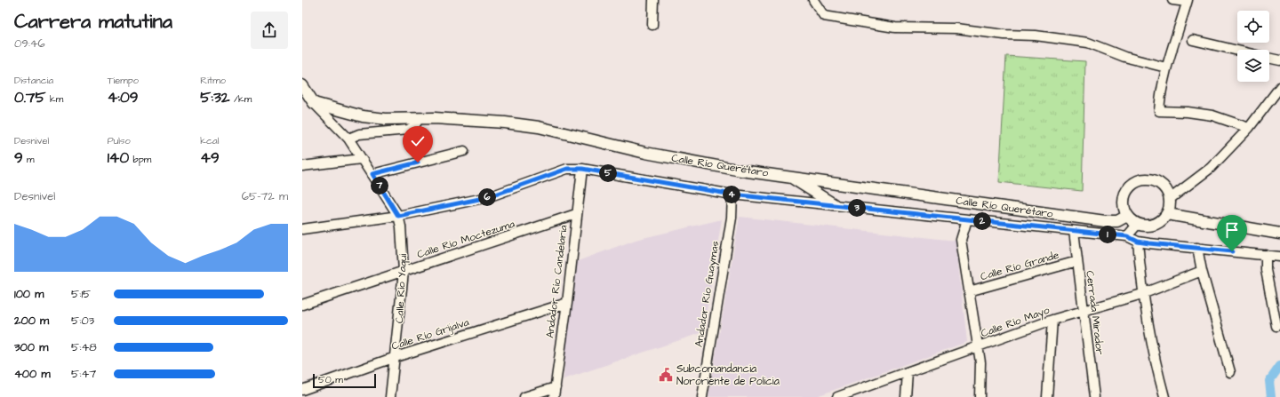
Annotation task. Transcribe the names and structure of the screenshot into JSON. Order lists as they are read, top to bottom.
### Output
{
  "streets": {
    "main road": ["Calle Río Querétaro", "Calle Río Yaqui"],
    "street": [
      "Calle Río Moctezuma",
      "Calle Río Grande",
      "Andador Río Candelaria",
      "Andador Río Guaymas",
      "Cerrada Mirador",
      "Calle Río Mayo",
      "Calle Río Grijalva"
    ]
  },
  "crossings": [
    ["Calle Río Querétaro", "Andador Río Candelaria"],
    ["Calle Río Querétaro", "Calle Río Yaqui"],
    ["Calle Río Querétaro", "Andador Río Guaymas"],
    ["Calle Río Querétaro", "Cerrada Mirador"],
    ["Calle Río Moctezuma", "Andador Río Candelaria"],
    ["Calle Río Moctezuma", "Calle Río Yaqui"],
    ["Calle Río Grande", "Cerrada Mirador"],
    ["Andador Río Candelaria", "Calle Río Grijalva"],
    ["Calle Río Yaqui", "Calle Río Grijalva"],
    ["Cerrada Mirador", "Calle Río Mayo"]
  ],
  "places": {
    "public building": ["Subcomandancia Nororiente de Policia"]
  },
  "scale_bar": "50 m",
  "page": {
    "heading": ["Carrera matutina", "09:46"],
    "stats": [
      ["Distancia", "0.75 km"],
      ["Tiempo", "4:09"],
      ["Ritmo", "5:32 /km"],
      ["Desnivel", "9 m"],
      ["Pulso", "140 bpm"],
      ["kcal", "49"]
    ],
    "pins": [
      "5",
      "7",
      "4",
      "6",
      "3",
      "2",
      "1"
    ],
    "chart": ["Desnivel", "65–72 m"],
    "list": [
      {
        "name": "100 m",
        "note": "5:15"
      },
      {
        "name": "200 m",
        "note": "5:03"
      },
      {
        "name": "300 m",
        "note": "5:48"
      },
      {
        "name": "400 m",
        "note": "5:47"
      }
    ],
    "scale": "50 m"
  }
}
